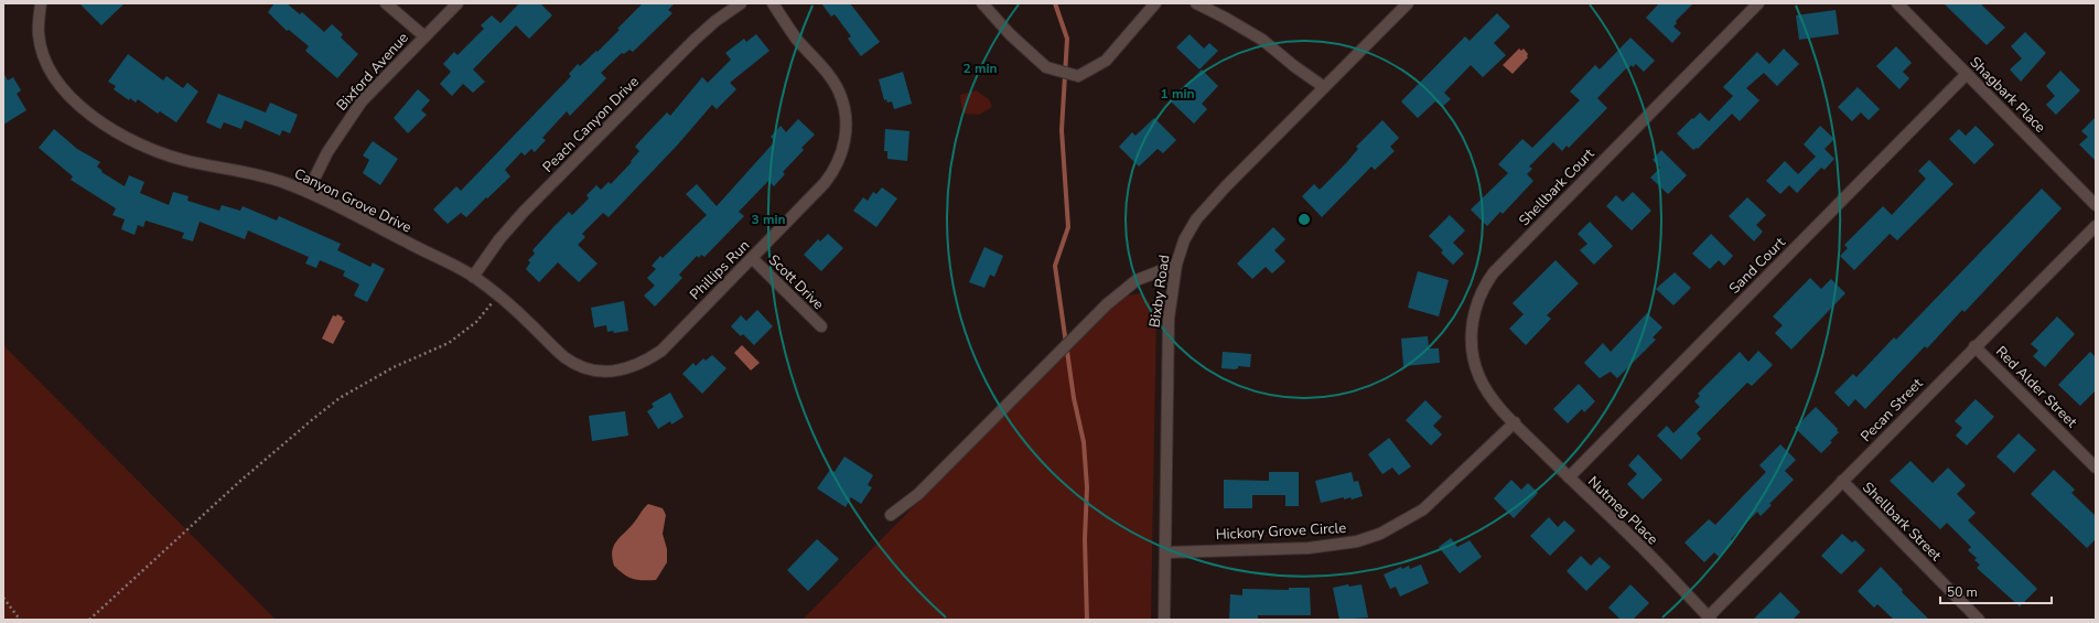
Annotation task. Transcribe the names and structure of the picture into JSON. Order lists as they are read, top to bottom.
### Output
{
  "streets": {
    "street": [
      "Bixford Avenue",
      "Shagbark Place",
      "Peach Canyon Drive",
      "Shellbark Court",
      "Canyon Grove Drive",
      "Sand Court",
      "Phillips Run",
      "Scott Drive",
      "Bixby Road",
      "Red Alder Street",
      "Pecan Street",
      "Nutmeg Place",
      "Shellbark Street",
      "Hickory Grove Circle"
    ]
  },
  "crossings": [
    ["Bixford Avenue", "Canyon Grove Drive"],
    ["Shagbark Place", "Sand Court"],
    ["Peach Canyon Drive", "Canyon Grove Drive"],
    ["Shellbark Court", "Nutmeg Place"],
    ["Shellbark Court", "Hickory Grove Circle"],
    ["Canyon Grove Drive", "Phillips Run"],
    ["Sand Court", "Nutmeg Place"],
    ["Phillips Run", "Scott Drive"],
    ["Bixby Road", "Hickory Grove Circle"],
    ["Red Alder Street", "Pecan Street"],
    ["Pecan Street", "Nutmeg Place"],
    ["Pecan Street", "Shellbark Street"],
    ["Nutmeg Place", "Hickory Grove Circle"]
  ],
  "scale_bar": "50 m",
  "rings": ["2 min", "1 min", "3 min"]
}
